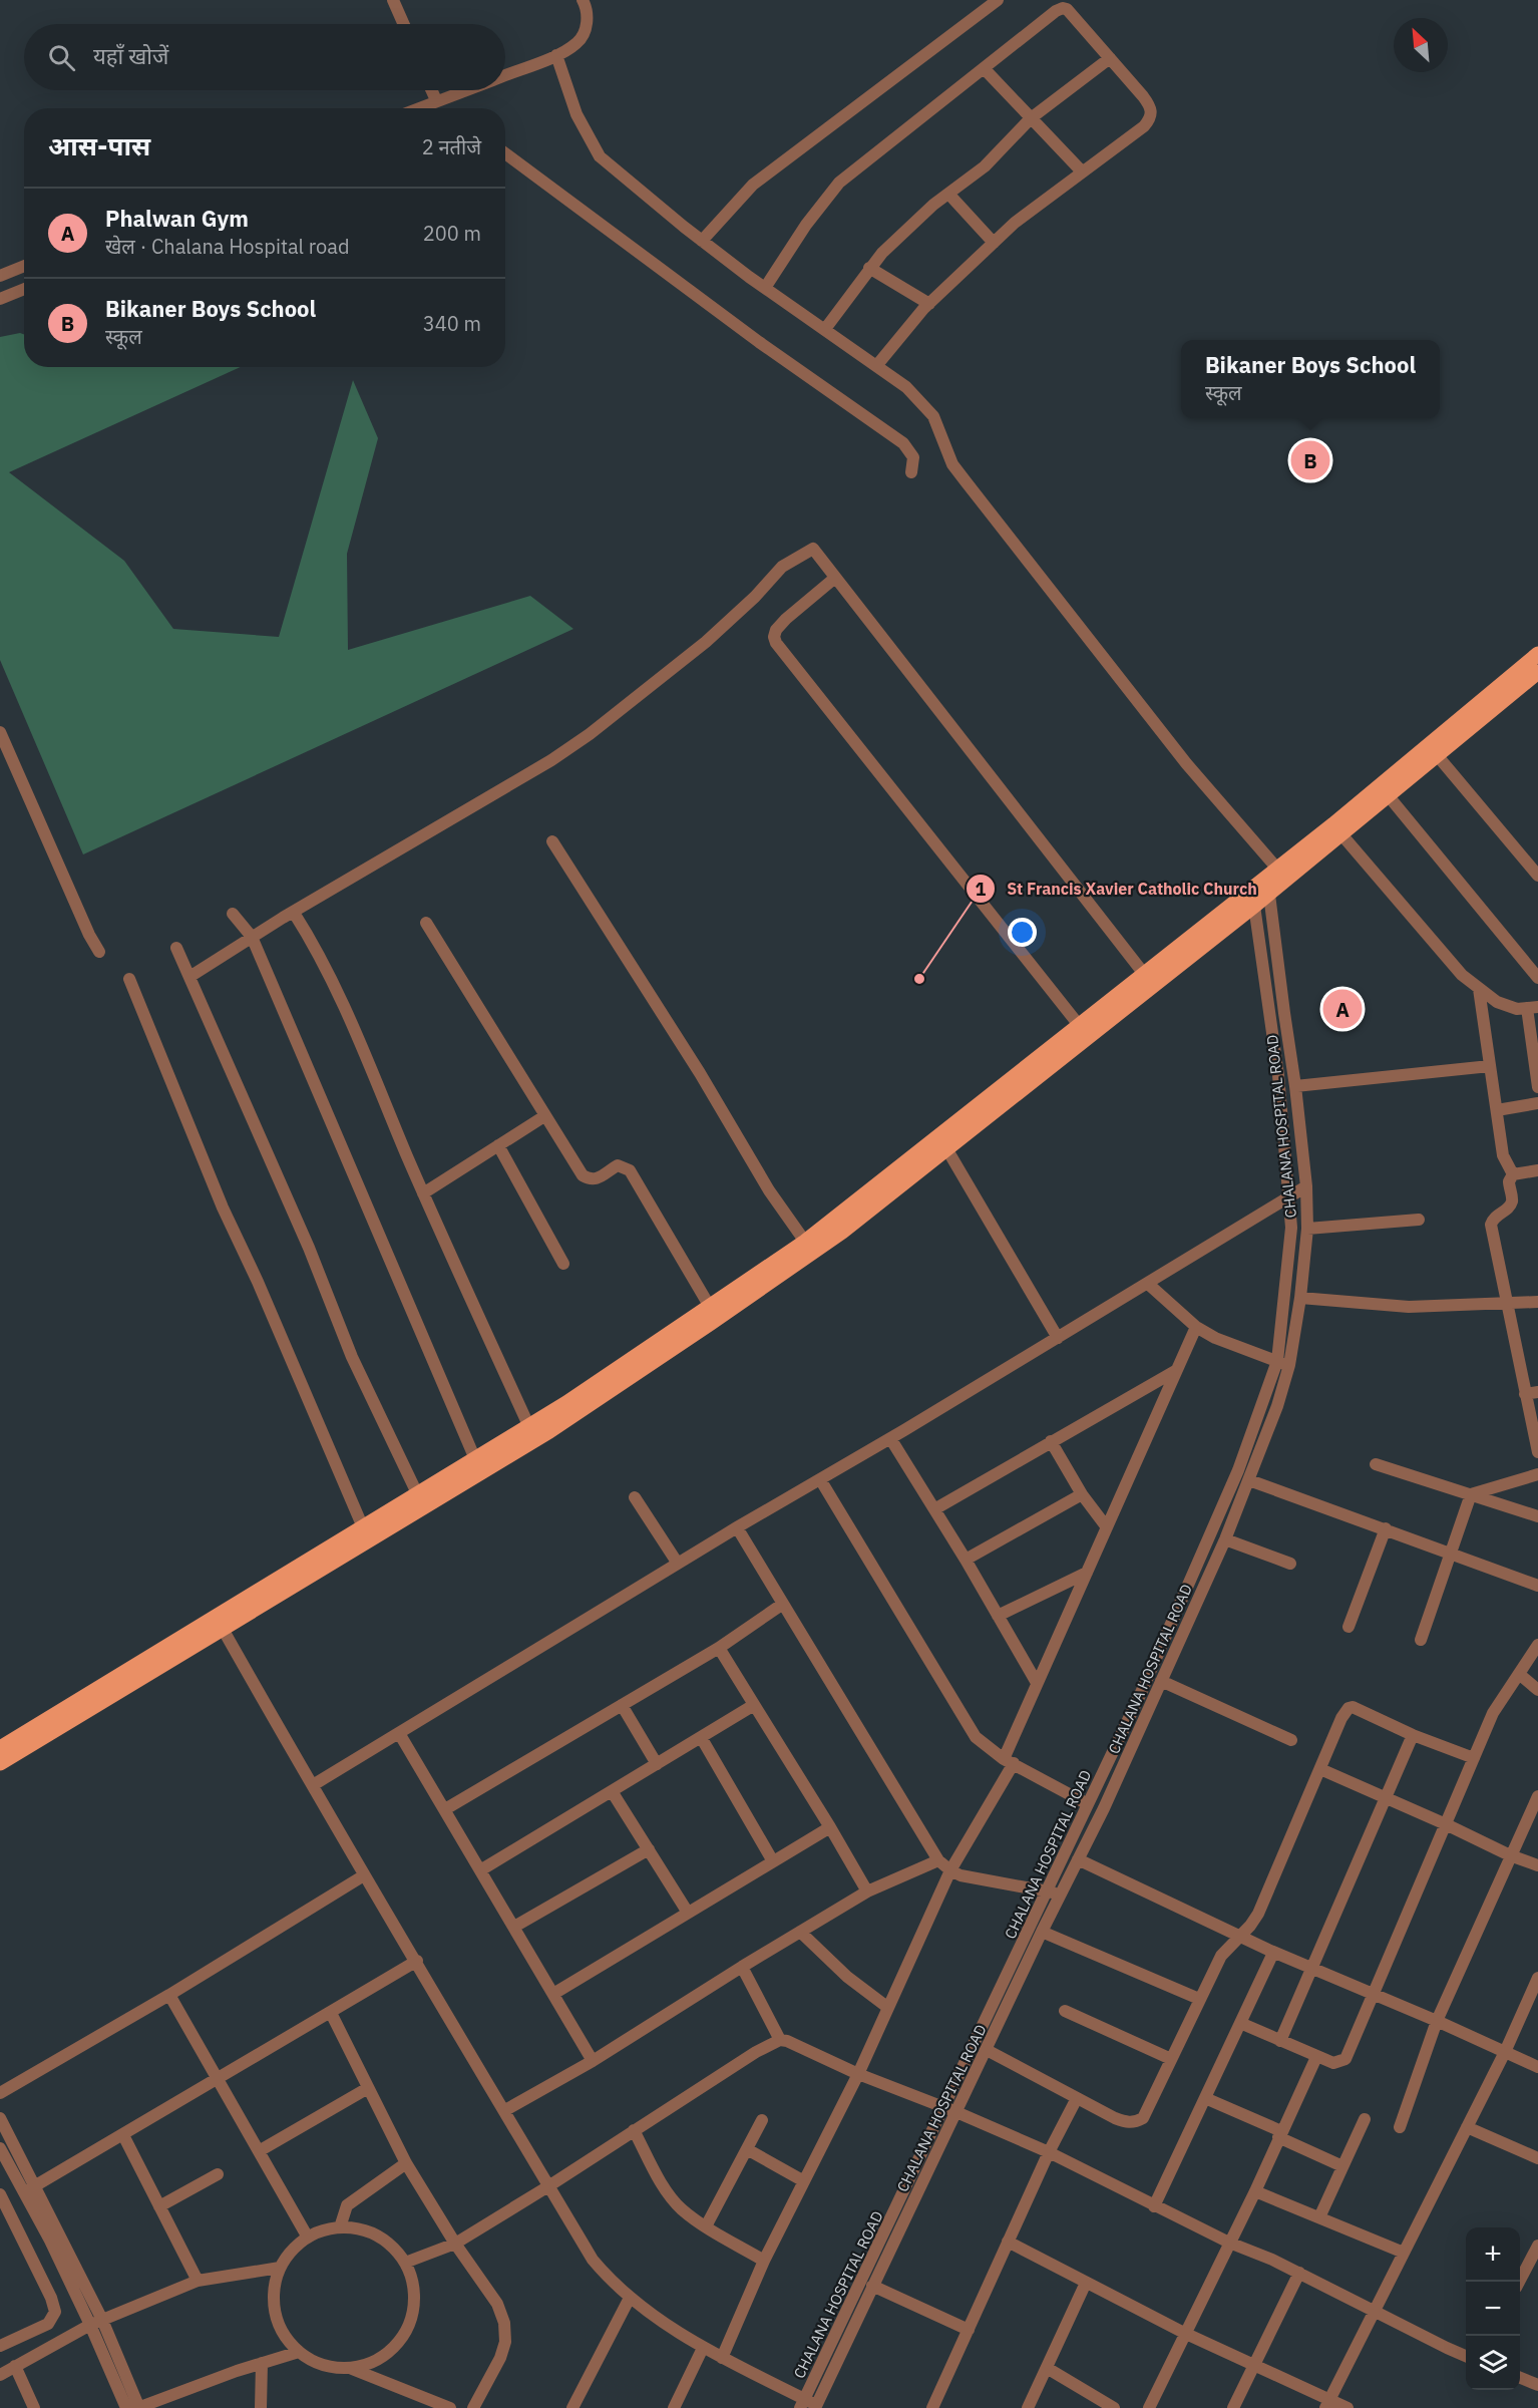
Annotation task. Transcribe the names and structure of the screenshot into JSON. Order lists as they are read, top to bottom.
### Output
{
  "streets": {
    "street": ["CHALANA HOSPITAL ROAD"]
  },
  "places": ["St Francis Xavier Catholic Church"],
  "north": "top left",
  "page": {
    "search": "यहाँ खोजें",
    "heading": ["आस-पास", "2 नतीजे"],
    "list": [
      {
        "mark": "A",
        "name": "Phalwan Gym",
        "note": "खेल · Chalana Hospital road",
        "value": "200 m"
      },
      {
        "mark": "B",
        "name": "Bikaner Boys School",
        "note": "स्कूल",
        "value": "340 m"
      }
    ],
    "popup": ["Bikaner Boys School", "स्कूल"],
    "pins": ["B", "A"],
    "map_buttons": ["+", "−"]
  }
}
